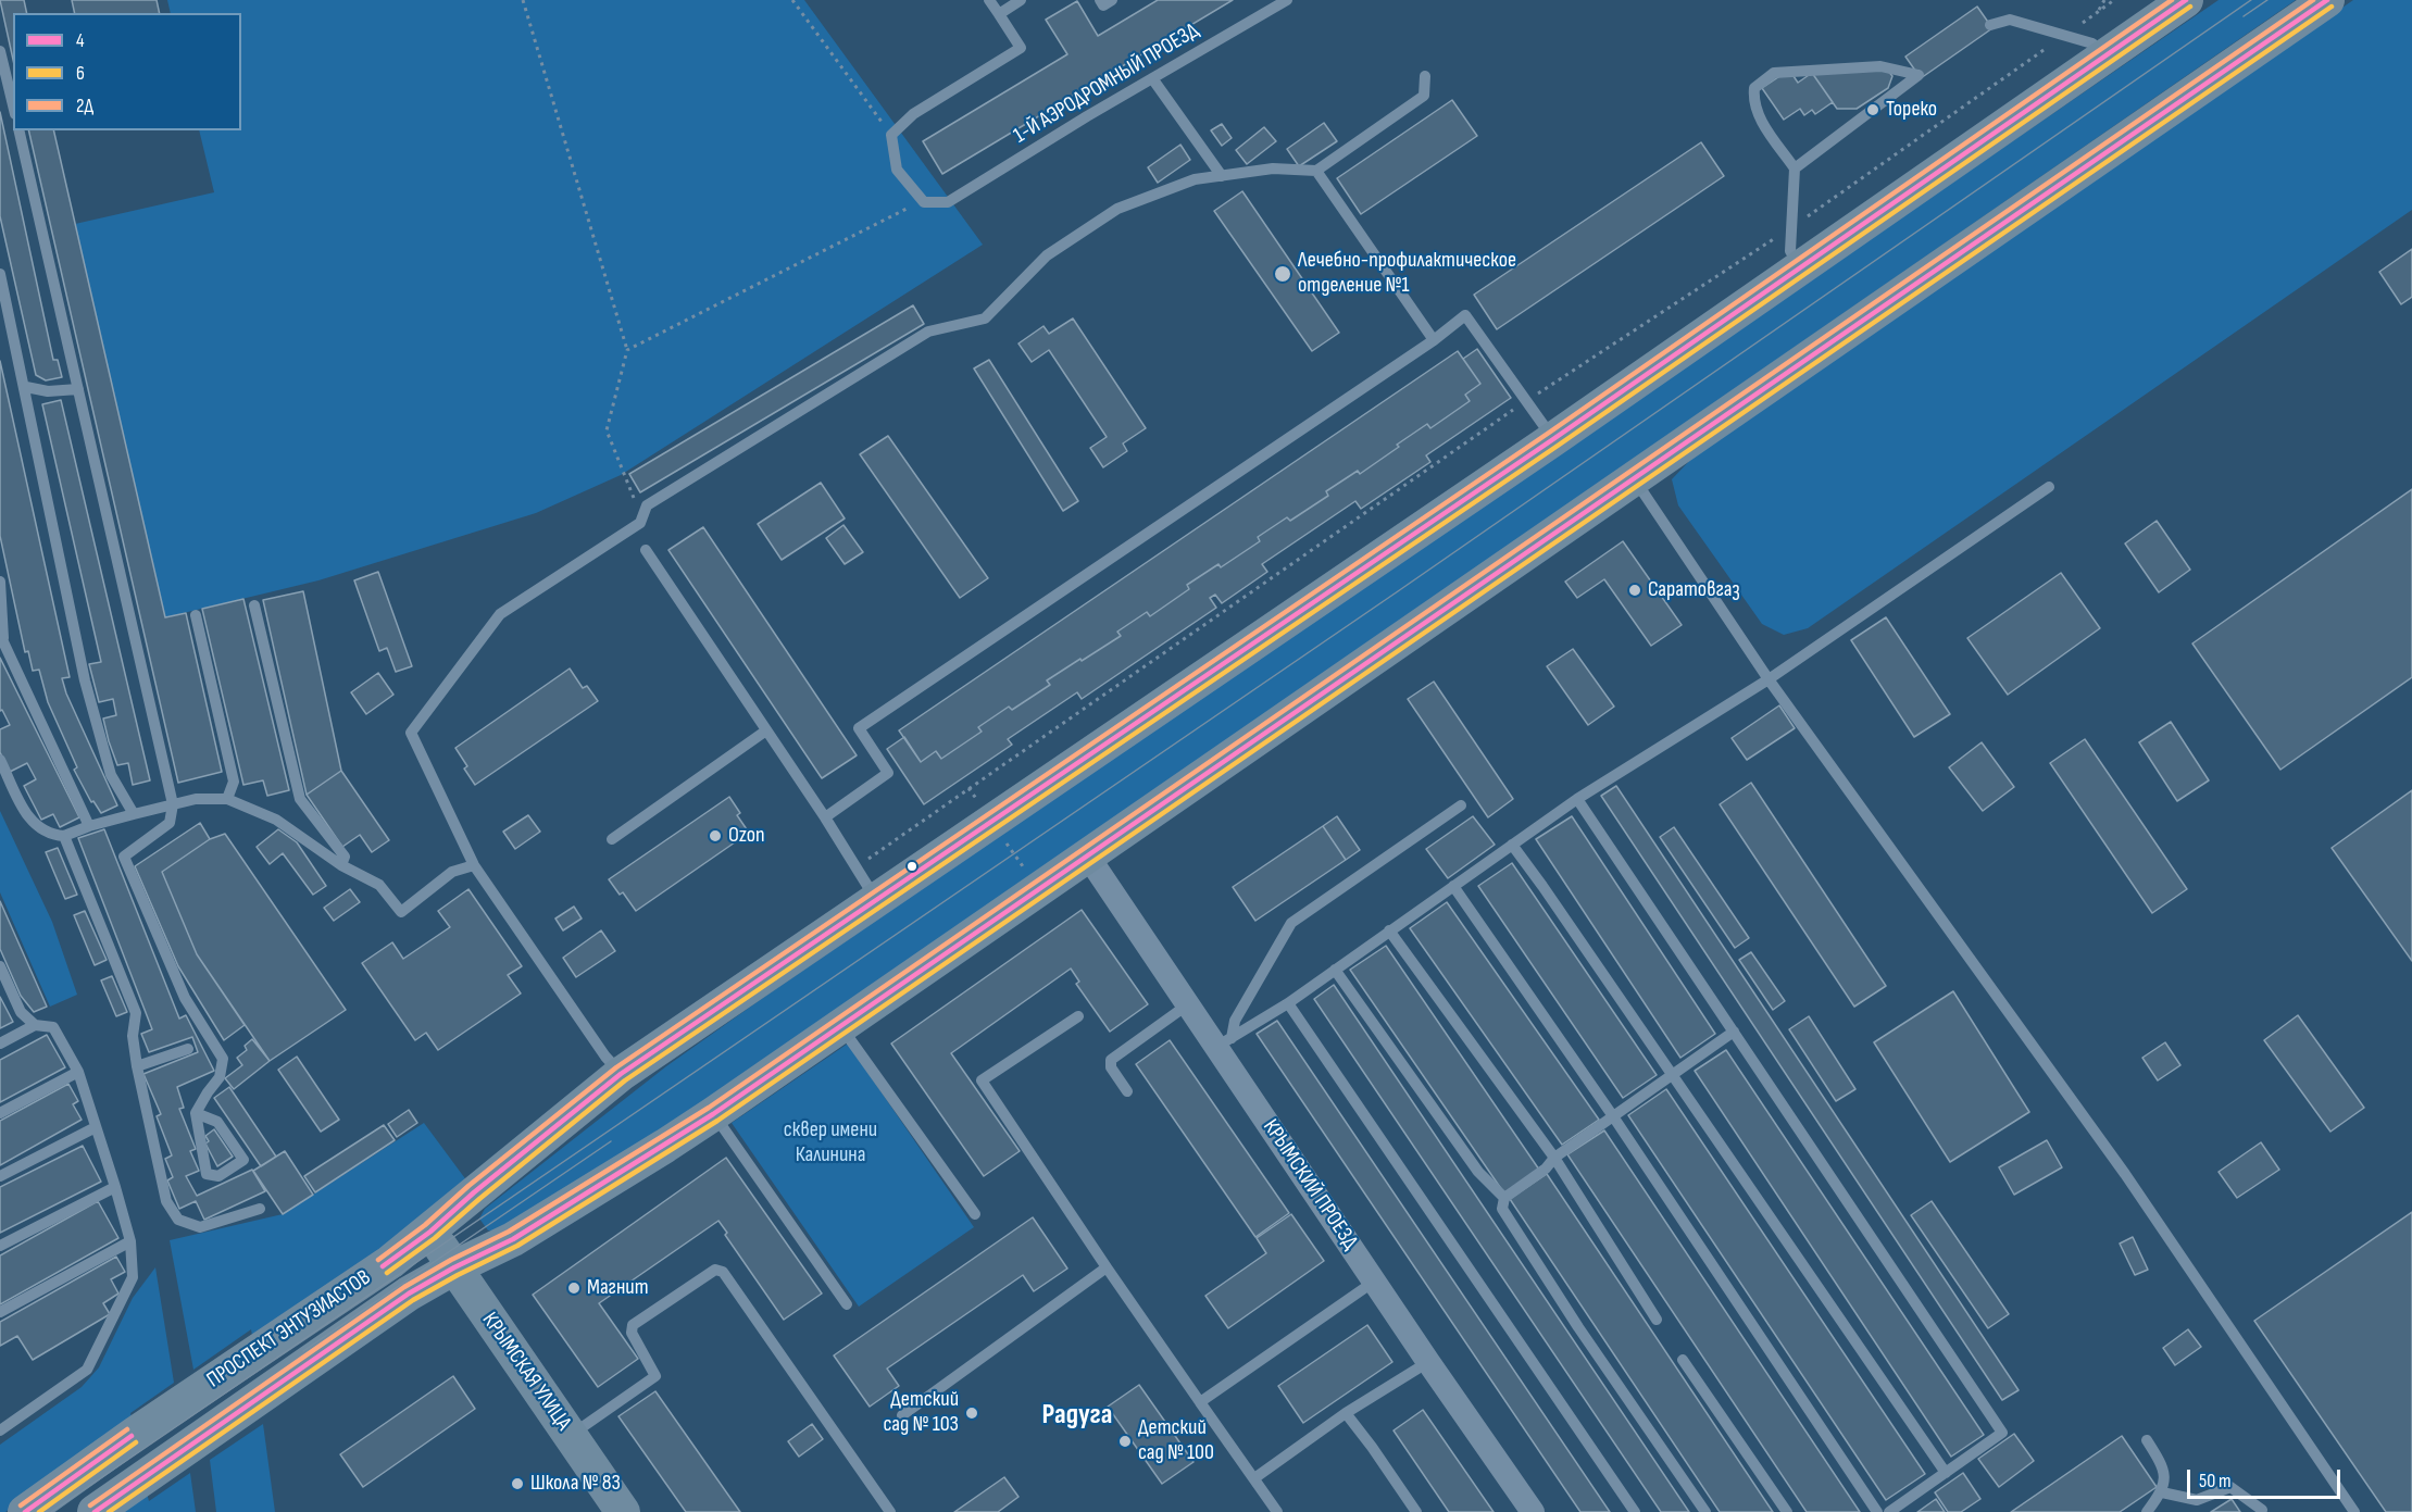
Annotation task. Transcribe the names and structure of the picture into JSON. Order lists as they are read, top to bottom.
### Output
{
  "streets": {
    "main road": ["ПРОСПЕКТ ЭНТУЗИАСТОВ", "КРЫМСКАЯ УЛИЦА"],
    "street": ["КРЫМСКИЙ ПРОЕЗД"],
    "lane": ["1-Й АЭРОДРОМНЫЙ ПРОЕЗД"]
  },
  "crossings": [
    ["КРЫМСКИЙ ПРОЕЗД", "ПРОСПЕКТ ЭНТУЗИАСТОВ"],
    ["ПРОСПЕКТ ЭНТУЗИАСТОВ", "КРЫМСКАЯ УЛИЦА"]
  ],
  "districts": ["Радуга"],
  "parks": ["сквер имени Калинина"],
  "places": [
    "Тореко",
    "Лечебно-профилактическое отделение №1",
    "Саратовгаз",
    "Ozon",
    "Магнит",
    "Детский сад № 103",
    "Детский сад № 100",
    "Школа № 83"
  ],
  "lines": ["transit line 4", "transit line 2Д", "transit line 6"],
  "legend": ["4", "6", "2Д"],
  "scale_bar": "50 m"
}
